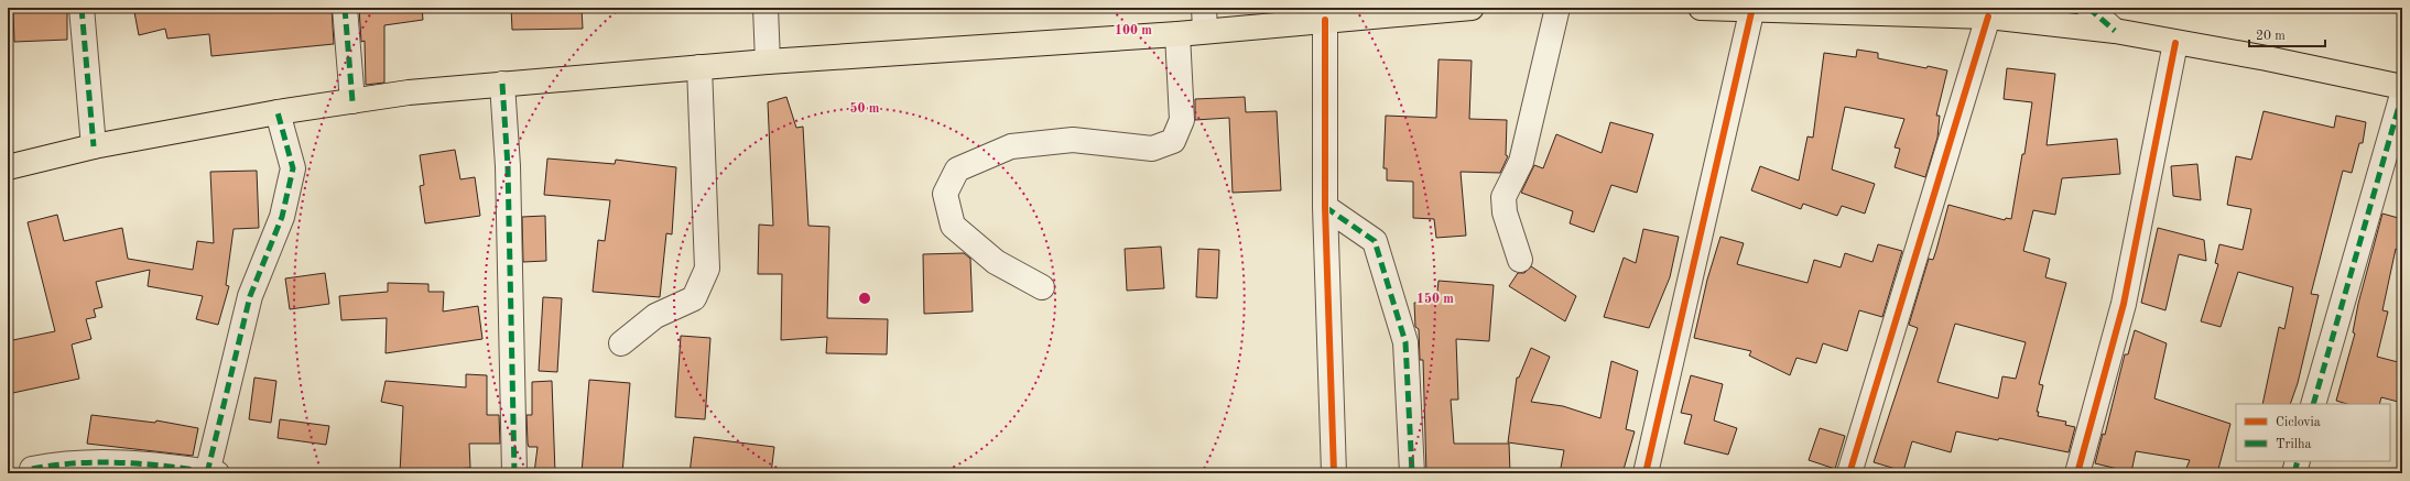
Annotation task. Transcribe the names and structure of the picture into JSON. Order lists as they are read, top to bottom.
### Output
{
  "legend": ["Ciclovia", "Trilha"],
  "scale_bar": "20 m",
  "rings": ["100 m", "50 m", "150 m"]
}
